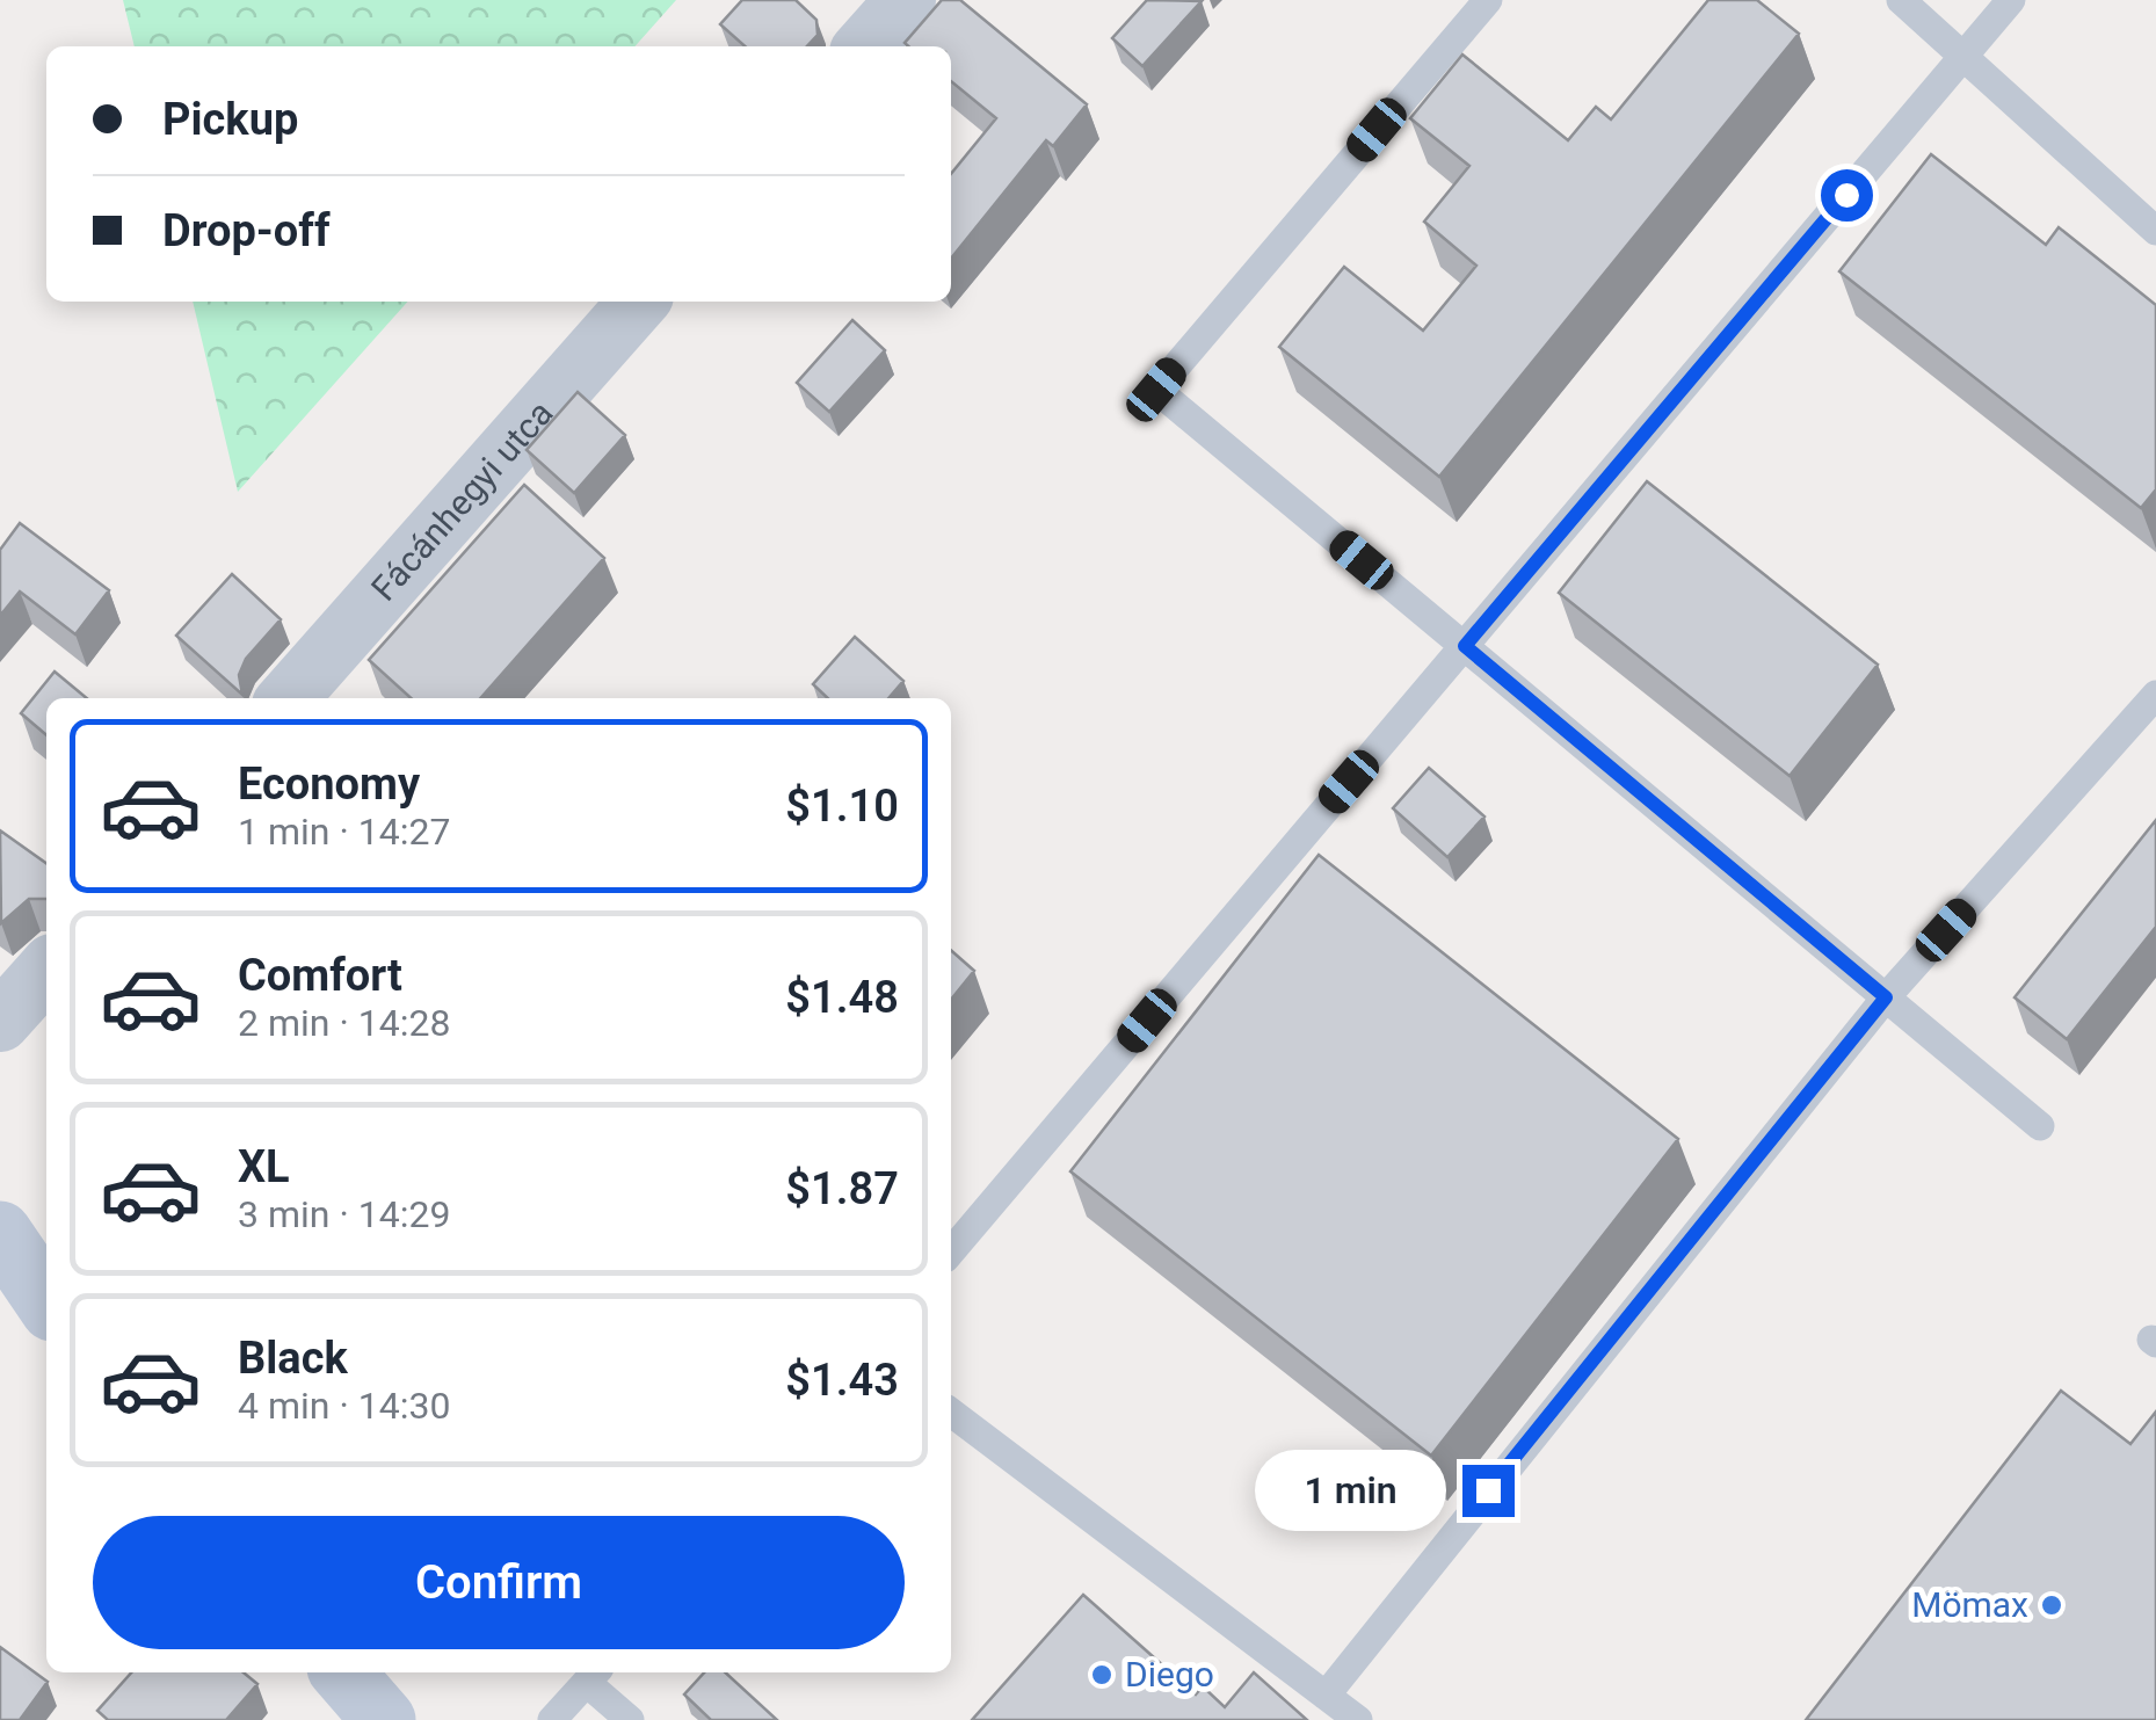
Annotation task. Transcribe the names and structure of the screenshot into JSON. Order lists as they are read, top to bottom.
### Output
{
  "streets": {
    "street": ["Fácánhegyi utca"]
  },
  "places": ["Mömax", "Diego"],
  "page": {
    "banner": ["Pickup", "Drop-off"],
    "list": [
      {
        "name": "Economy",
        "note": "1 min · 14:27",
        "value": "$1.10"
      },
      {
        "name": "Comfort",
        "note": "2 min · 14:28",
        "value": "$1.48"
      },
      {
        "name": "XL",
        "note": "3 min · 14:29",
        "value": "$1.87"
      },
      {
        "name": "Black",
        "note": "4 min · 14:30",
        "value": "$1.43"
      }
    ],
    "bubble": "1 min",
    "buttons": "Confirm"
  }
}
